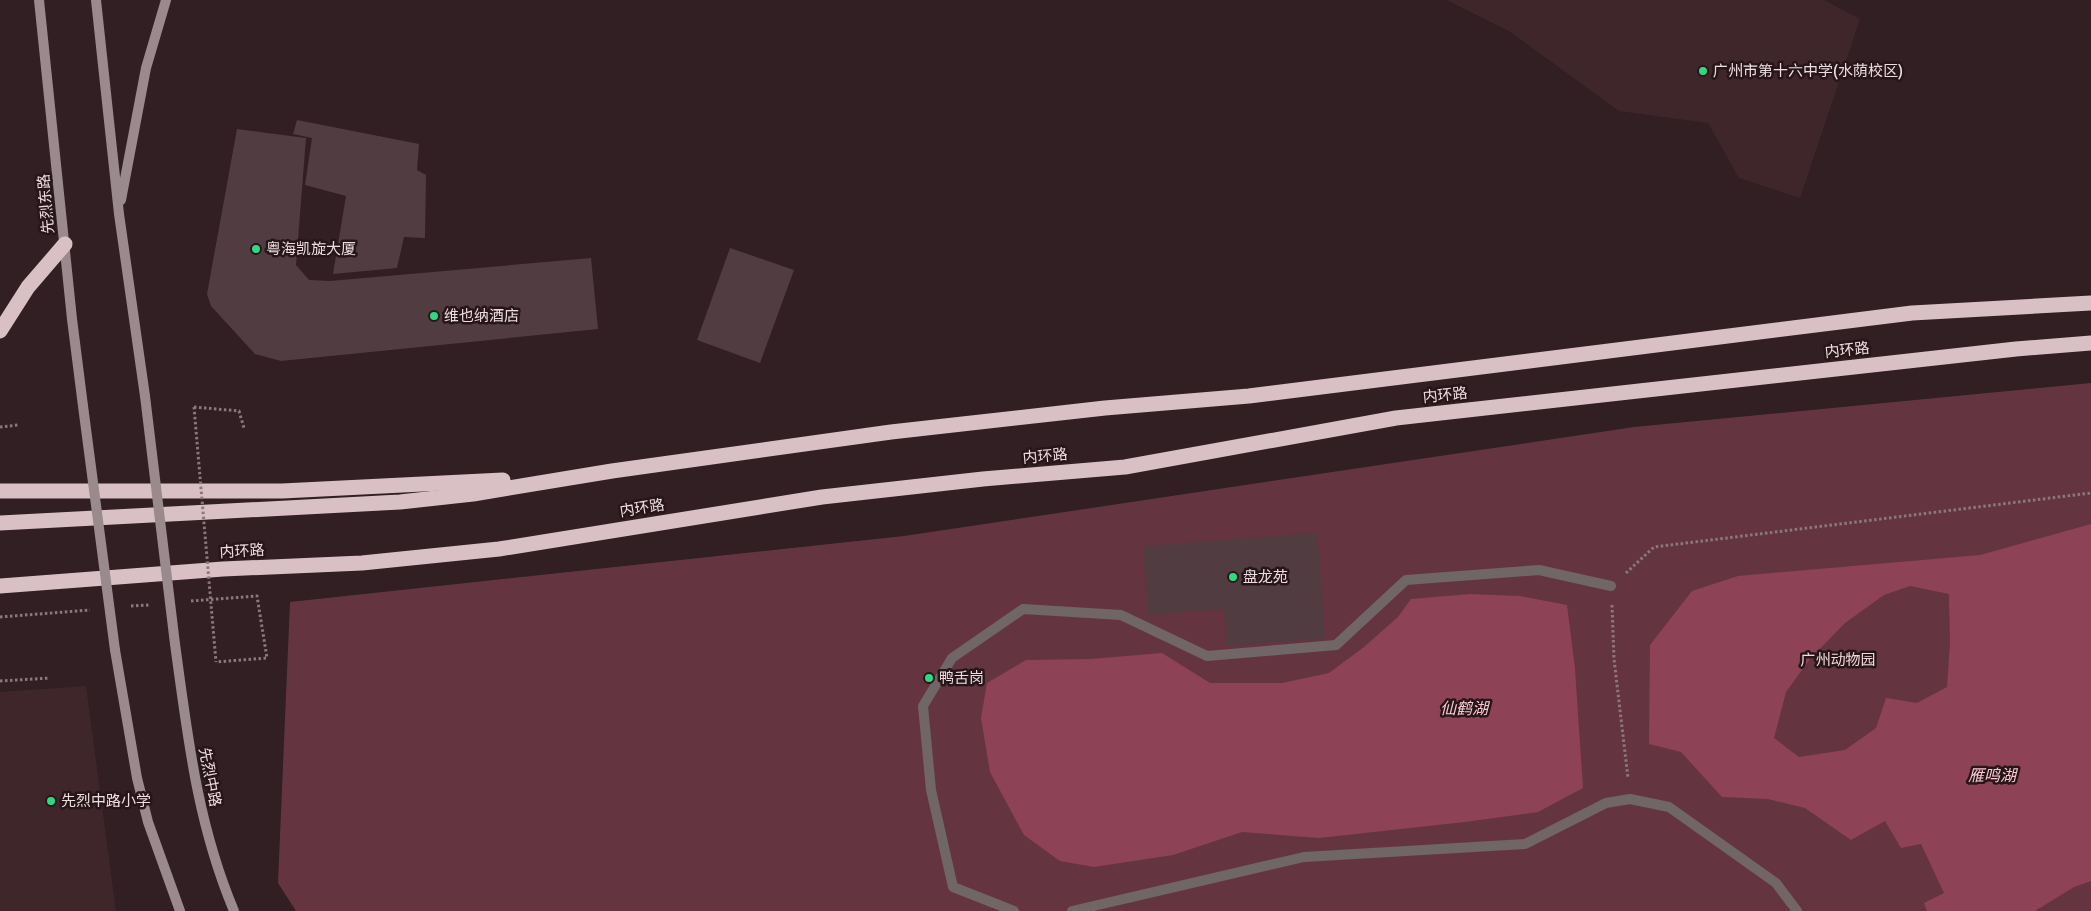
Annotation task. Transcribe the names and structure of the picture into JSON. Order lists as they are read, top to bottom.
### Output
{
  "streets": {
    "highway": ["内环路"],
    "main road": ["先烈东路", "先烈中路"]
  },
  "water": ["仙鹤湖", "雁鸣湖"],
  "parks": ["广州动物园"],
  "places": [
    "广州市第十六中学(水荫校区)",
    "粤海凯旋大厦",
    "维也纳酒店",
    "盘龙苑",
    "鸭舌岗",
    "先烈中路小学"
  ]
}
